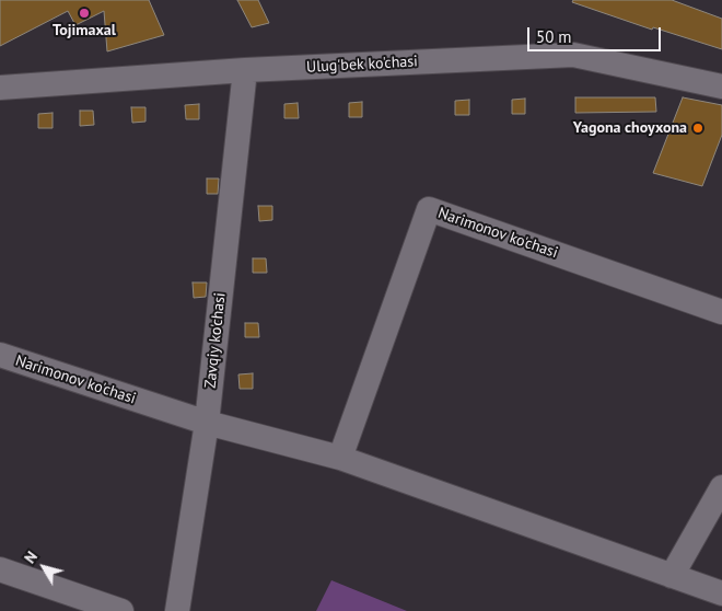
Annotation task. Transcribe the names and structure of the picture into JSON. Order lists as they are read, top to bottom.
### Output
{
  "streets": {
    "street": ["Ulug'bek ko'chasi", "Narimonov ko'chasi", "Zavqiy ko'chasi"]
  },
  "crossings": [
    ["Ulug'bek ko'chasi", "Zavqiy ko'chasi"],
    ["Narimonov ko'chasi", "Zavqiy ko'chasi"]
  ],
  "places": ["Tojimaxal", "Yagona choyxona"],
  "scale_bar": "50 m",
  "north": "top left"
}
